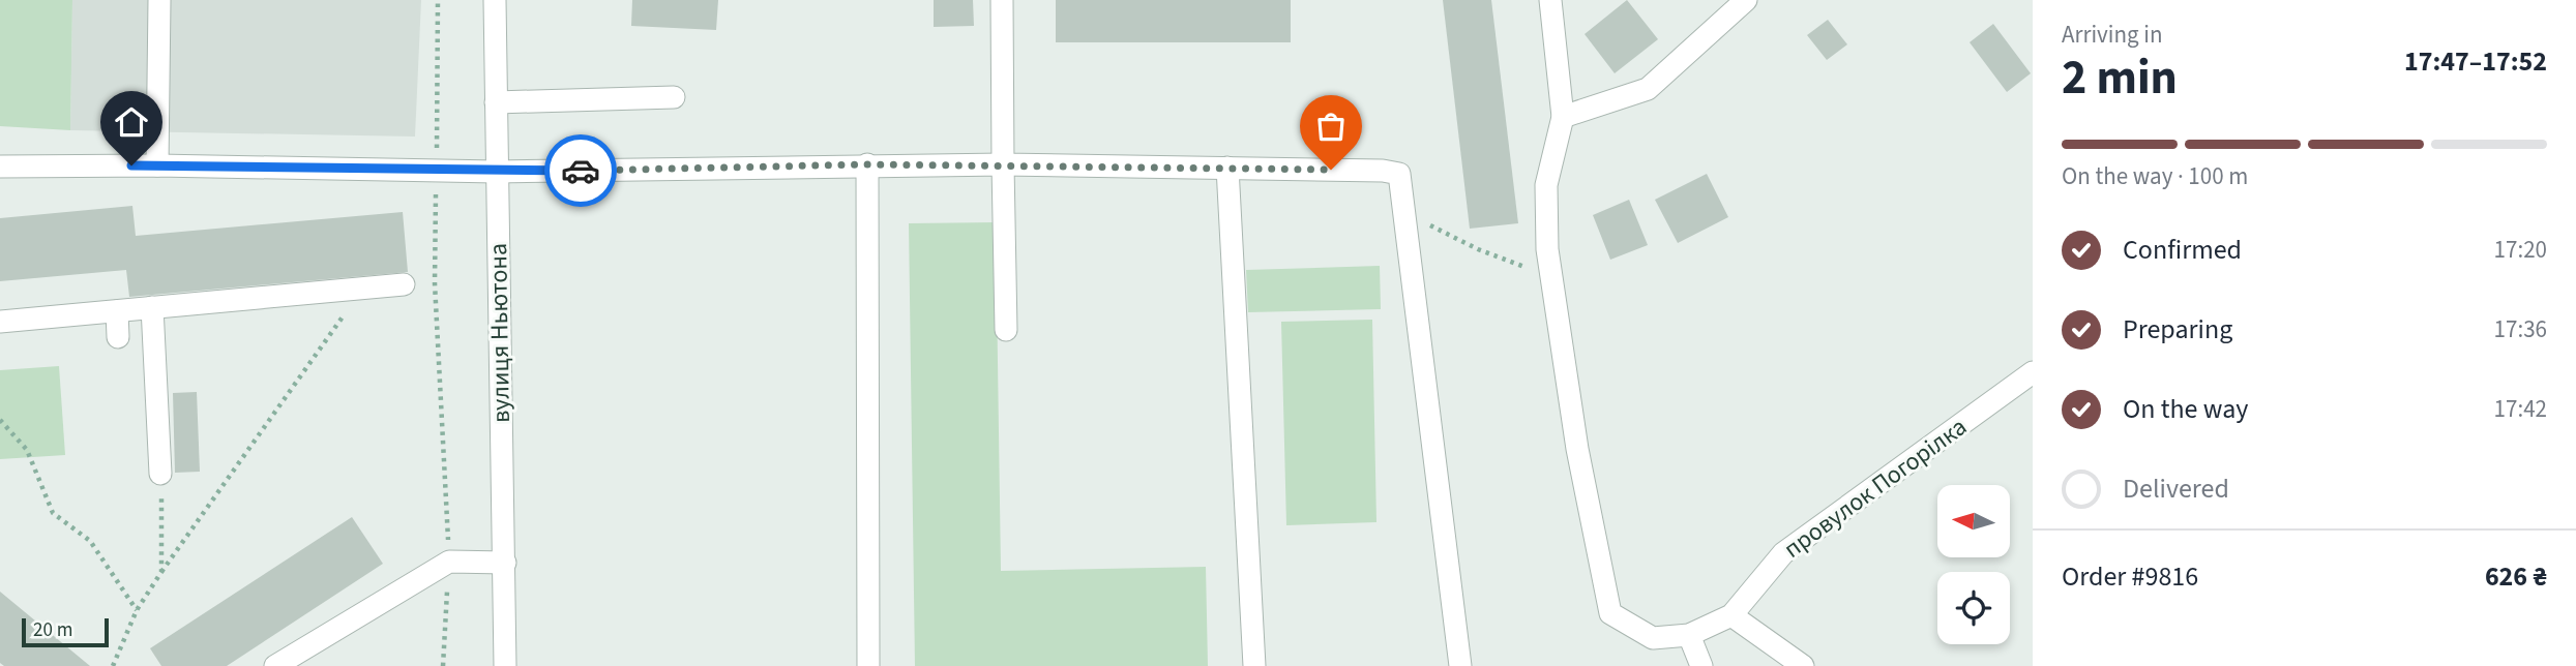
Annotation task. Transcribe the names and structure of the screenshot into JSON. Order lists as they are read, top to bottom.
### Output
{
  "streets": {
    "street": ["вулиця Ньютона", "провулок Погорілка"]
  },
  "scale_bar": "20 m",
  "north": "left",
  "page": {
    "heading": ["2 min", "Arriving in", "17:47–17:52"],
    "panel": ["Order #9816", "626 ₴"],
    "bar": "On the way · 100 m",
    "list": [
      ["Confirmed", "17:20"],
      ["Preparing", "17:36"],
      ["On the way", "17:42"],
      "Delivered"
    ],
    "scale": "20 m"
  }
}
